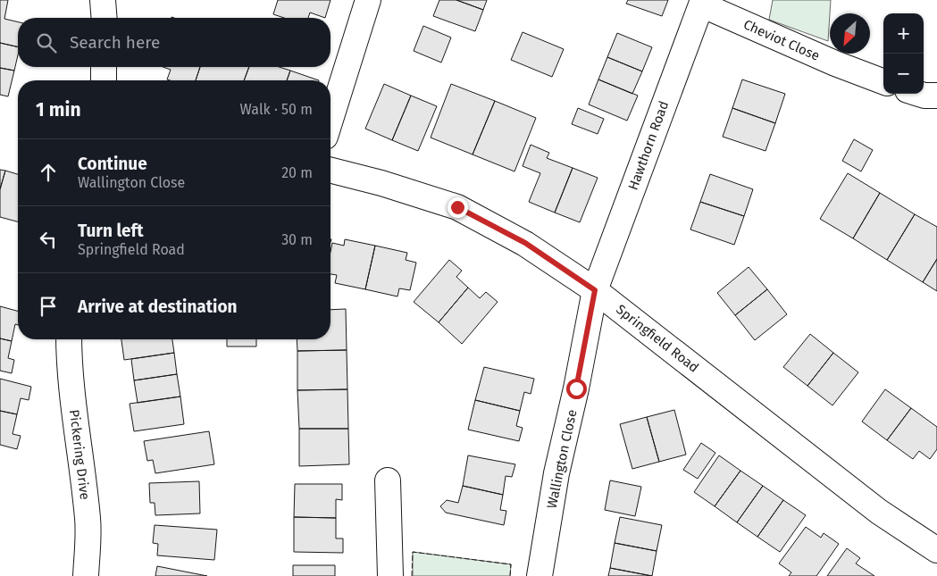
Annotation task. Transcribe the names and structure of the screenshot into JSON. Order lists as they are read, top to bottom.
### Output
{
  "streets": {
    "street": [
      "Cheviot Close",
      "Hawthorn Road",
      "Springfield Road",
      "Pickering Drive",
      "Wallington Close"
    ]
  },
  "crossings": [
    ["Cheviot Close", "Hawthorn Road"],
    ["Hawthorn Road", "Springfield Road"],
    ["Hawthorn Road", "Wallington Close"],
    ["Springfield Road", "Wallington Close"]
  ],
  "north": "bottom left",
  "page": {
    "map_buttons": ["+", "−"],
    "search": "Search here",
    "heading": ["1 min", "Walk · 50 m"],
    "list": [
      ["Continue", "Wallington Close", "20 m"],
      ["Turn left", "Springfield Road", "30 m"],
      "Arrive at destination"
    ]
  }
}
